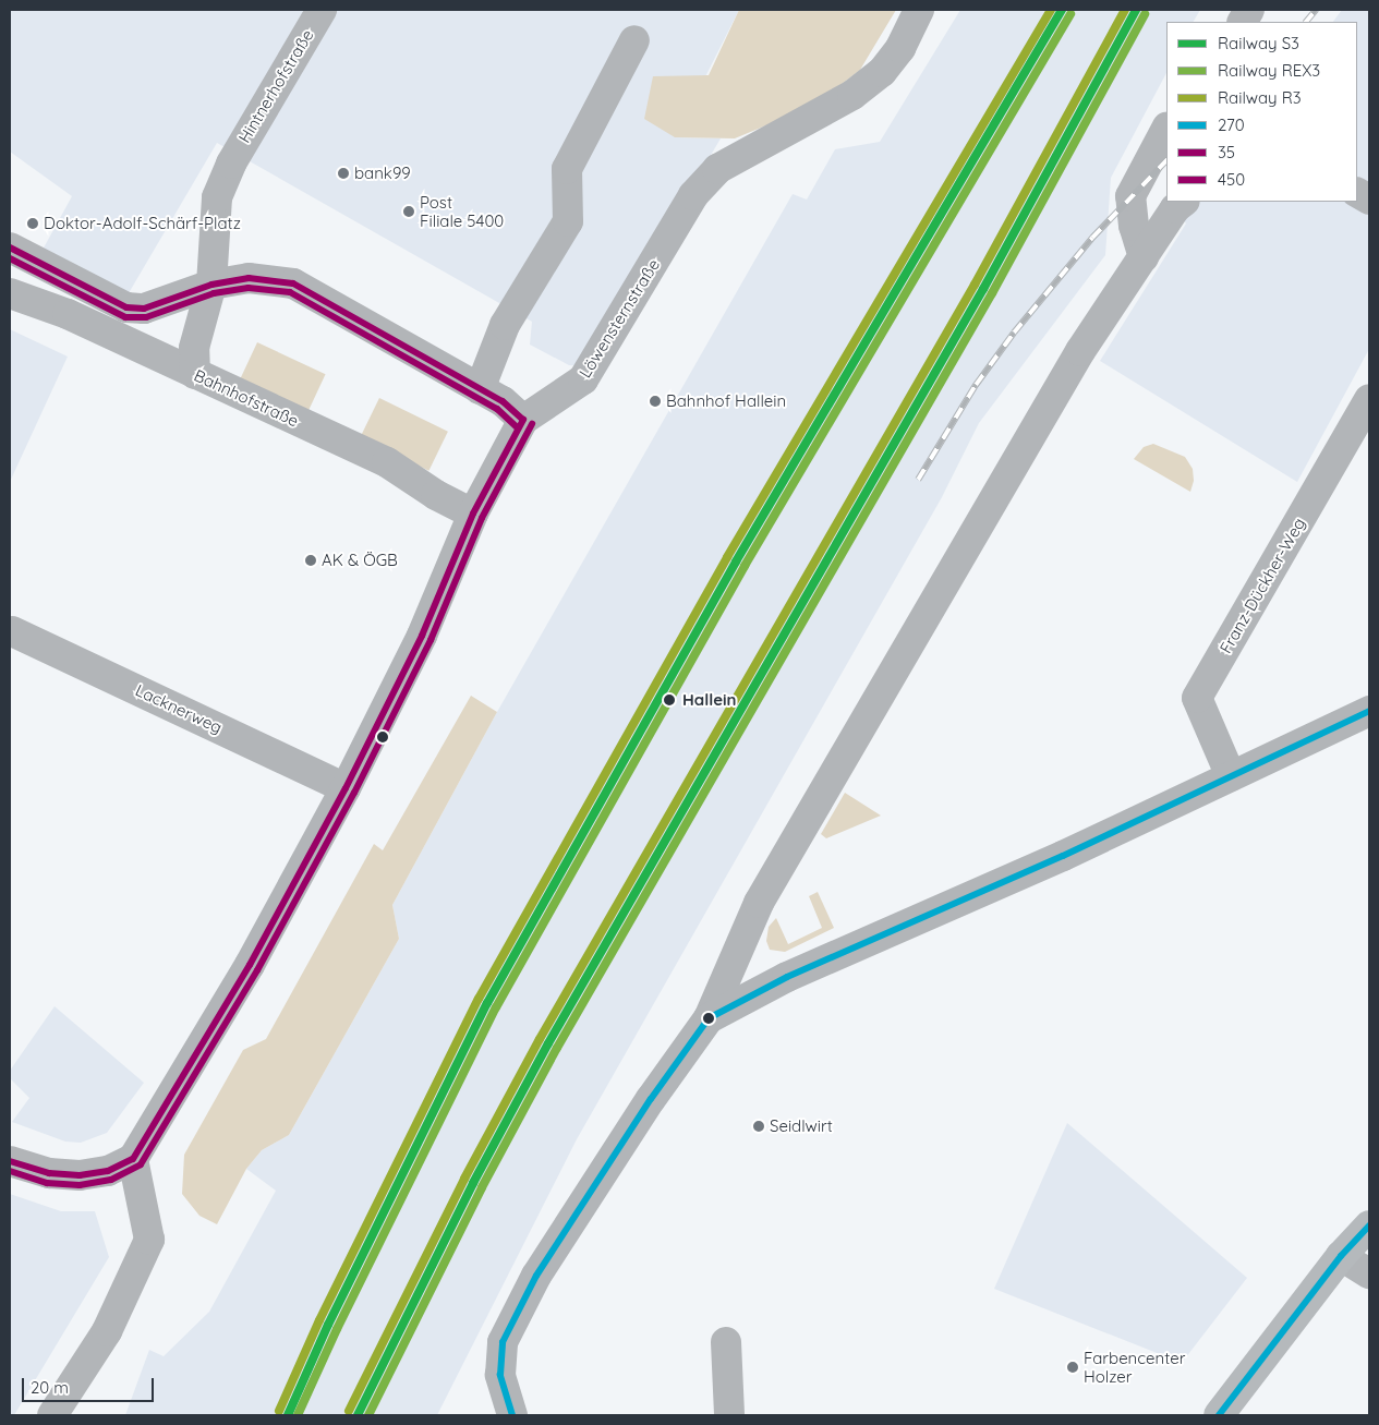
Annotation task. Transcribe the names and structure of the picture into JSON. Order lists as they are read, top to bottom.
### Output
{
  "streets": {
    "street": [
      "Hintnerhofstraße",
      "Löwensternstraße",
      "Bahnhofstraße",
      "Franz-Dückher-Weg",
      "Lacknerweg"
    ]
  },
  "crossings": [
    ["Hintnerhofstraße", "Bahnhofstraße"],
    ["Löwensternstraße", "Bahnhofstraße"],
    ["Löwensternstraße", "Lacknerweg"]
  ],
  "places": [
    "bank99",
    "Post Filiale 5400",
    "Doktor-Adolf-Schärf-Platz",
    "Bahnhof Hallein",
    "AK & ÖGB",
    "Hallein",
    "Seidlwirt",
    "Farbencenter Holzer"
  ],
  "lines": [
    "rail line S3",
    "rail line R3",
    "rail line REX3",
    "transit line 35",
    "transit line 450",
    "transit line 270"
  ],
  "legend": [
    "Railway S3",
    "Railway REX3",
    "Railway R3",
    "270",
    "35",
    "450"
  ],
  "scale_bar": "20 m"
}
